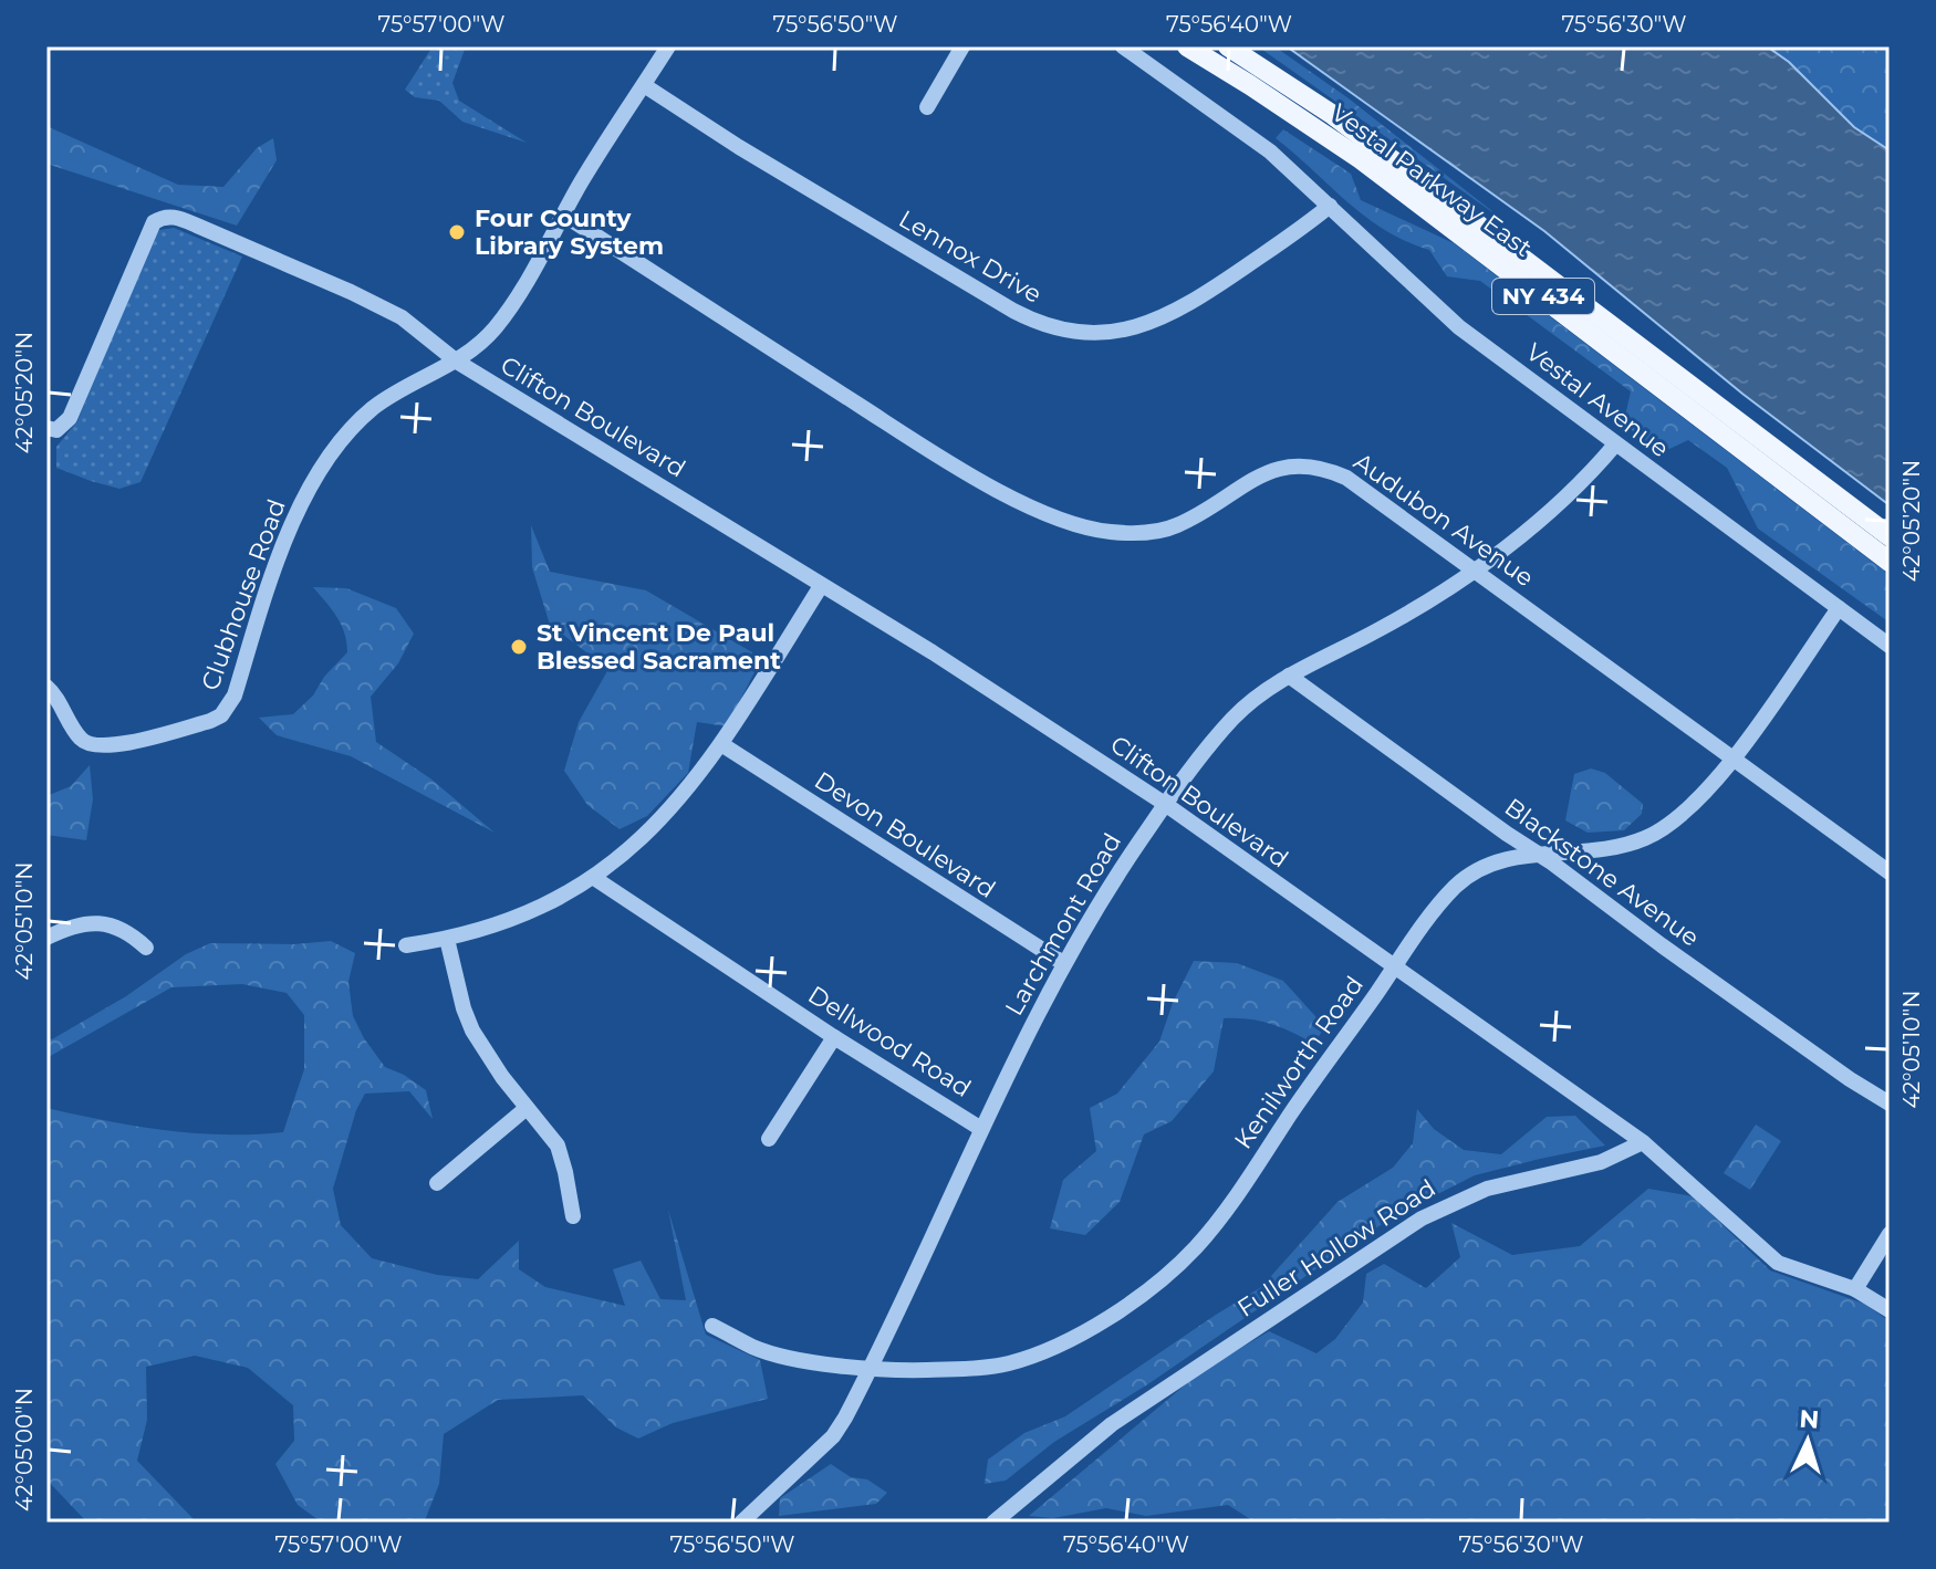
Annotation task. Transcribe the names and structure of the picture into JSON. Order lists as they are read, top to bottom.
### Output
{
  "streets": {
    "main road": ["Vestal Parkway East", "NY 434"],
    "street": [
      "Lennox Drive",
      "Vestal Avenue",
      "Clifton Boulevard",
      "Audubon Avenue",
      "Clubhouse Road",
      "Devon Boulevard",
      "Blackstone Avenue",
      "Larchmont Road",
      "Dellwood Road",
      "Kenilworth Road",
      "Fuller Hollow Road"
    ]
  },
  "crossings": [
    ["Lennox Drive", "Vestal Avenue"],
    ["Lennox Drive", "Clubhouse Road"],
    ["Vestal Avenue", "Larchmont Road"],
    ["Vestal Avenue", "Kenilworth Road"],
    ["Clifton Boulevard", "Clubhouse Road"],
    ["Clifton Boulevard", "Larchmont Road"],
    ["Clifton Boulevard", "Kenilworth Road"],
    ["Clifton Boulevard", "Fuller Hollow Road"],
    ["Audubon Avenue", "Clubhouse Road"],
    ["Audubon Avenue", "Larchmont Road"],
    ["Audubon Avenue", "Kenilworth Road"],
    ["Devon Boulevard", "Larchmont Road"],
    ["Blackstone Avenue", "Larchmont Road"],
    ["Blackstone Avenue", "Kenilworth Road"],
    ["Larchmont Road", "Dellwood Road"],
    ["Larchmont Road", "Kenilworth Road"]
  ],
  "places": ["Four County Library System", "St Vincent De Paul Blessed Sacrament"],
  "north": "top",
  "coordinates": [
    "75°57'00\"W",
    "75°56'50\"W",
    "75°56'40\"W",
    "75°56'30\"W",
    "42°05'20\"N",
    "42°05'10\"N",
    "42°05'00\"N"
  ]
}
